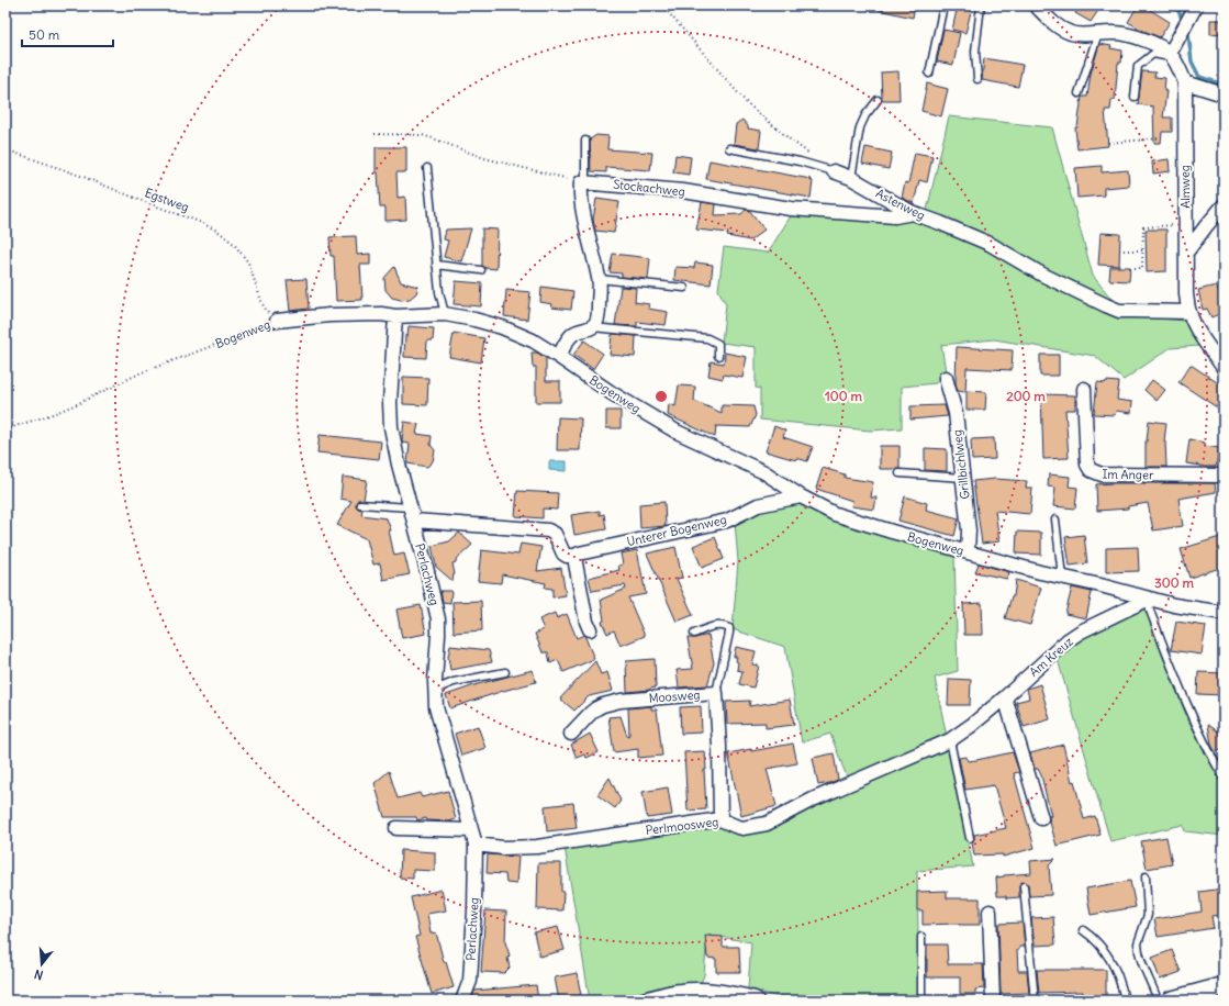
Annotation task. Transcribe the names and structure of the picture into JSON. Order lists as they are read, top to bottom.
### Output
{
  "streets": {
    "street": [
      "Almweg",
      "Stockachweg",
      "Astenweg",
      "Bogenweg",
      "Grillbichlweg",
      "Im Anger",
      "Unterer Bogenweg",
      "Perlachweg",
      "Am Kreuz",
      "Moosweg",
      "Perlmoosweg"
    ],
    "path": ["Egstweg"]
  },
  "crossings": [
    ["Almweg", "Astenweg"],
    ["Stockachweg", "Astenweg"],
    ["Egstweg", "Bogenweg"],
    ["Bogenweg", "Grillbichlweg"],
    ["Bogenweg", "Unterer Bogenweg"],
    ["Bogenweg", "Perlachweg"],
    ["Bogenweg", "Am Kreuz"],
    ["Perlachweg", "Perlmoosweg"],
    ["Am Kreuz", "Perlmoosweg"],
    ["Moosweg", "Perlmoosweg"]
  ],
  "scale_bar": "50 m",
  "north": "bottom",
  "rings": ["100 m", "200 m", "300 m"]
}
